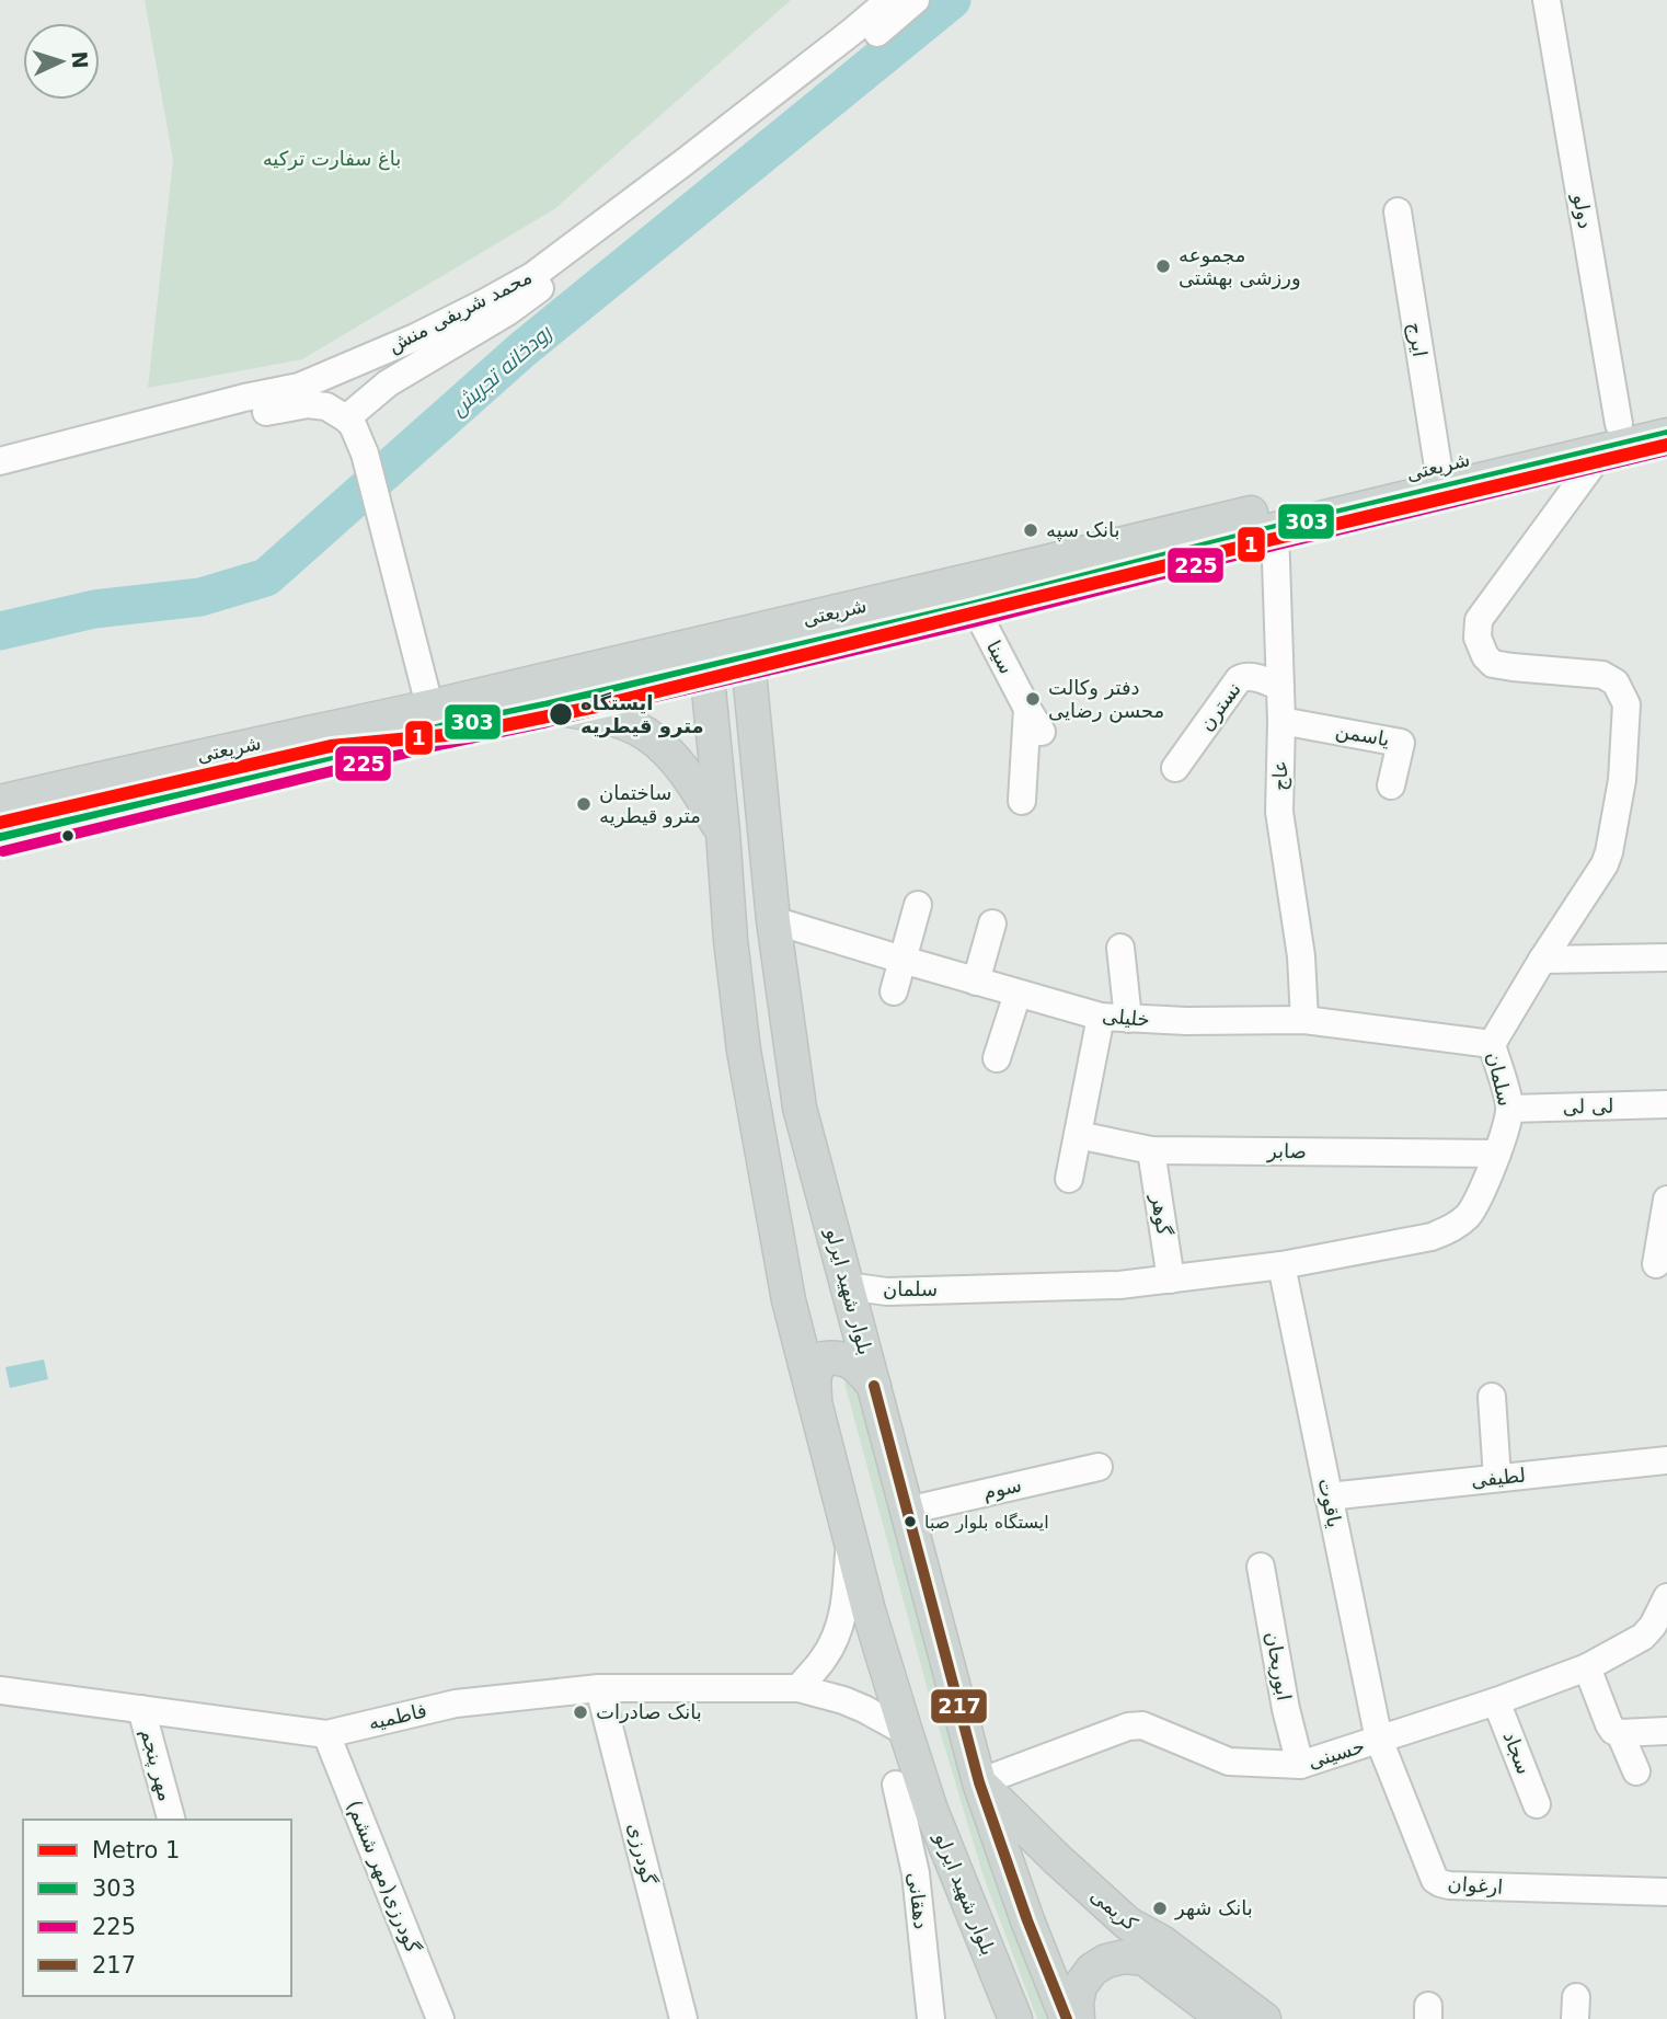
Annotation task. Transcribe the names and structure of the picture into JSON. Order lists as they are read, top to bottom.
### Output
{
  "streets": {
    "main road": ["شریعتی", "بلوار شهید ایرلو", "کریمی"],
    "street": [
      "دولو",
      "محمد شریفی منش",
      "ایرج",
      "سینا",
      "نسترن",
      "یاسمن",
      "عاج",
      "خلیلی",
      "سلمان",
      "لی لی",
      "صابر",
      "گوهر",
      "لطیفی",
      "سوم",
      "یاقوت",
      "ابوریحان",
      "فاطمیه",
      "سجاد",
      "حسینی",
      "مهر پنجم",
      "گودرزی",
      "گودرزی(مهر ششم)",
      "ارغوان",
      "دهقانی"
    ]
  },
  "crossings": [
    ["دولو", "شریعتی"],
    ["دولو", "سلمان"],
    ["ایرج", "شریعتی"],
    ["شریعتی", "سینا"],
    ["شریعتی", "عاج"],
    ["شریعتی", "سلمان"],
    ["شریعتی", "بلوار شهید ایرلو"],
    ["نسترن", "عاج"],
    ["یاسمن", "عاج"],
    ["عاج", "خلیلی"],
    ["خلیلی", "سلمان"],
    ["خلیلی", "بلوار شهید ایرلو"],
    ["سلمان", "لی لی"],
    ["سلمان", "صابر"],
    ["سلمان", "گوهر"],
    ["سلمان", "بلوار شهید ایرلو"],
    ["سلمان", "یاقوت"],
    ["صابر", "گوهر"],
    ["بلوار شهید ایرلو", "سوم"],
    ["بلوار شهید ایرلو", "فاطمیه"],
    ["بلوار شهید ایرلو", "حسینی"],
    ["بلوار شهید ایرلو", "کریمی"],
    ["لطیفی", "یاقوت"],
    ["یاقوت", "حسینی"],
    ["یاقوت", "ارغوان"],
    ["ابوریحان", "حسینی"],
    ["فاطمیه", "مهر پنجم"],
    ["فاطمیه", "گودرزی"],
    ["فاطمیه", "گودرزی(مهر ششم)"],
    ["سجاد", "حسینی"],
    ["حسینی", "ارغوان"],
    ["حسینی", "کریمی"]
  ],
  "water": ["رودخانه تجریش"],
  "parks": ["باغ سفارت ترکیه"],
  "places": [
    "مجموعه ورزشی بهشتی",
    "بانک سپه",
    "دفتر وکالت محسن رضایی",
    "ایستگاه مترو قیطریه",
    "ساختمان مترو قیطریه",
    "ایستگاه بلوار صبا",
    "بانک صادرات",
    "بانک شهر"
  ],
  "lines": [
    "transit line 303",
    "metro line 1",
    "transit line 225",
    "transit line 217"
  ],
  "legend": [
    "Metro 1",
    "303",
    "225",
    "217"
  ],
  "north": "right"
}
